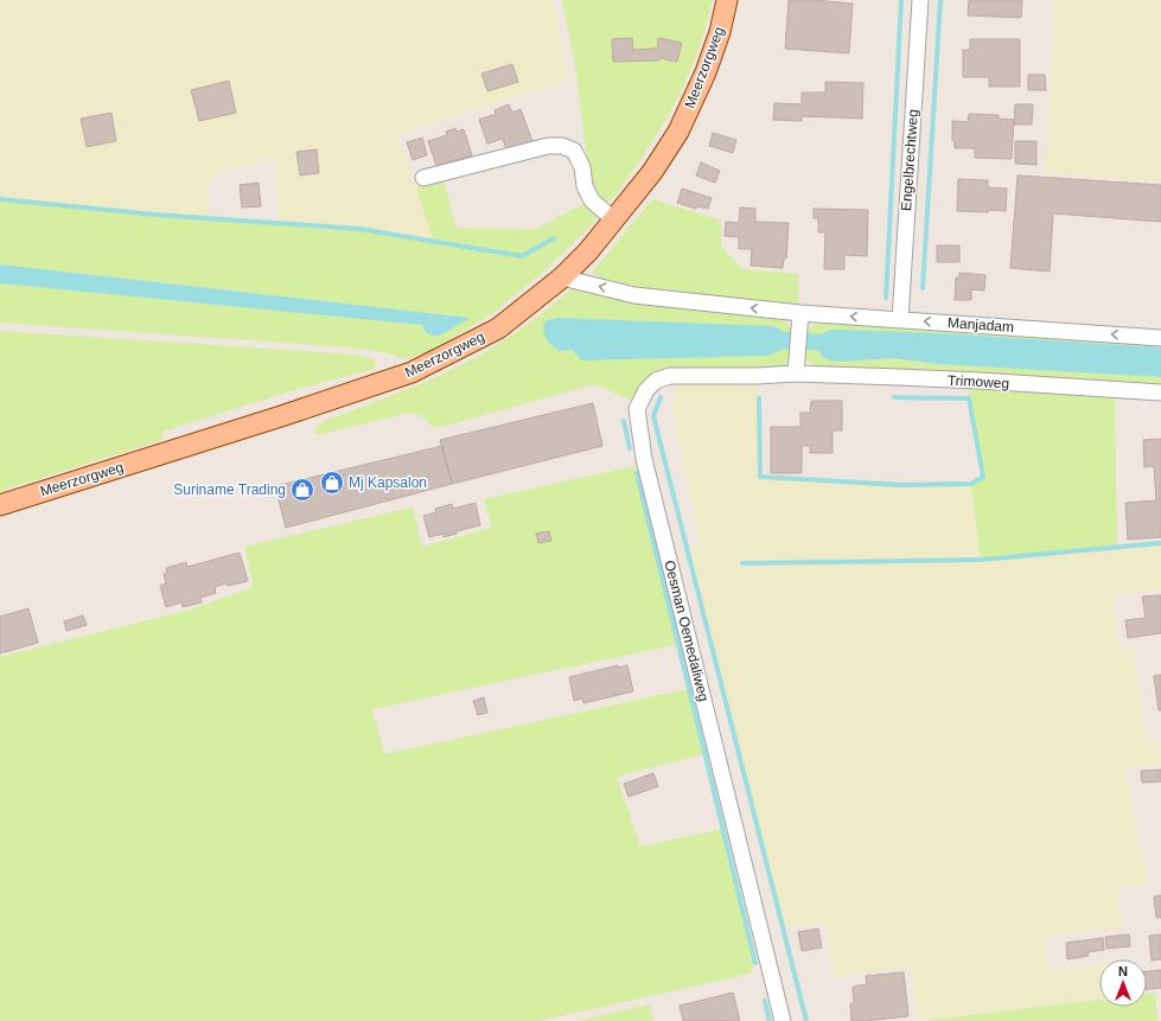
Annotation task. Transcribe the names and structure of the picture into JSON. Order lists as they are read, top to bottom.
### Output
{
  "streets": {
    "main road": ["Meerzorgweg"],
    "street": [
      "Engelbrechtweg",
      "Manjadam",
      "Trimoweg",
      "Oesman Oemedaliweg"
    ]
  },
  "crossings": [
    ["Meerzorgweg", "Manjadam"],
    ["Engelbrechtweg", "Manjadam"],
    ["Trimoweg", "Oesman Oemedaliweg"]
  ],
  "one_way": ["Manjadam"],
  "places": {
    "shop": ["Mj Kapsalon", "Suriname Trading"]
  },
  "north": "top"
}
